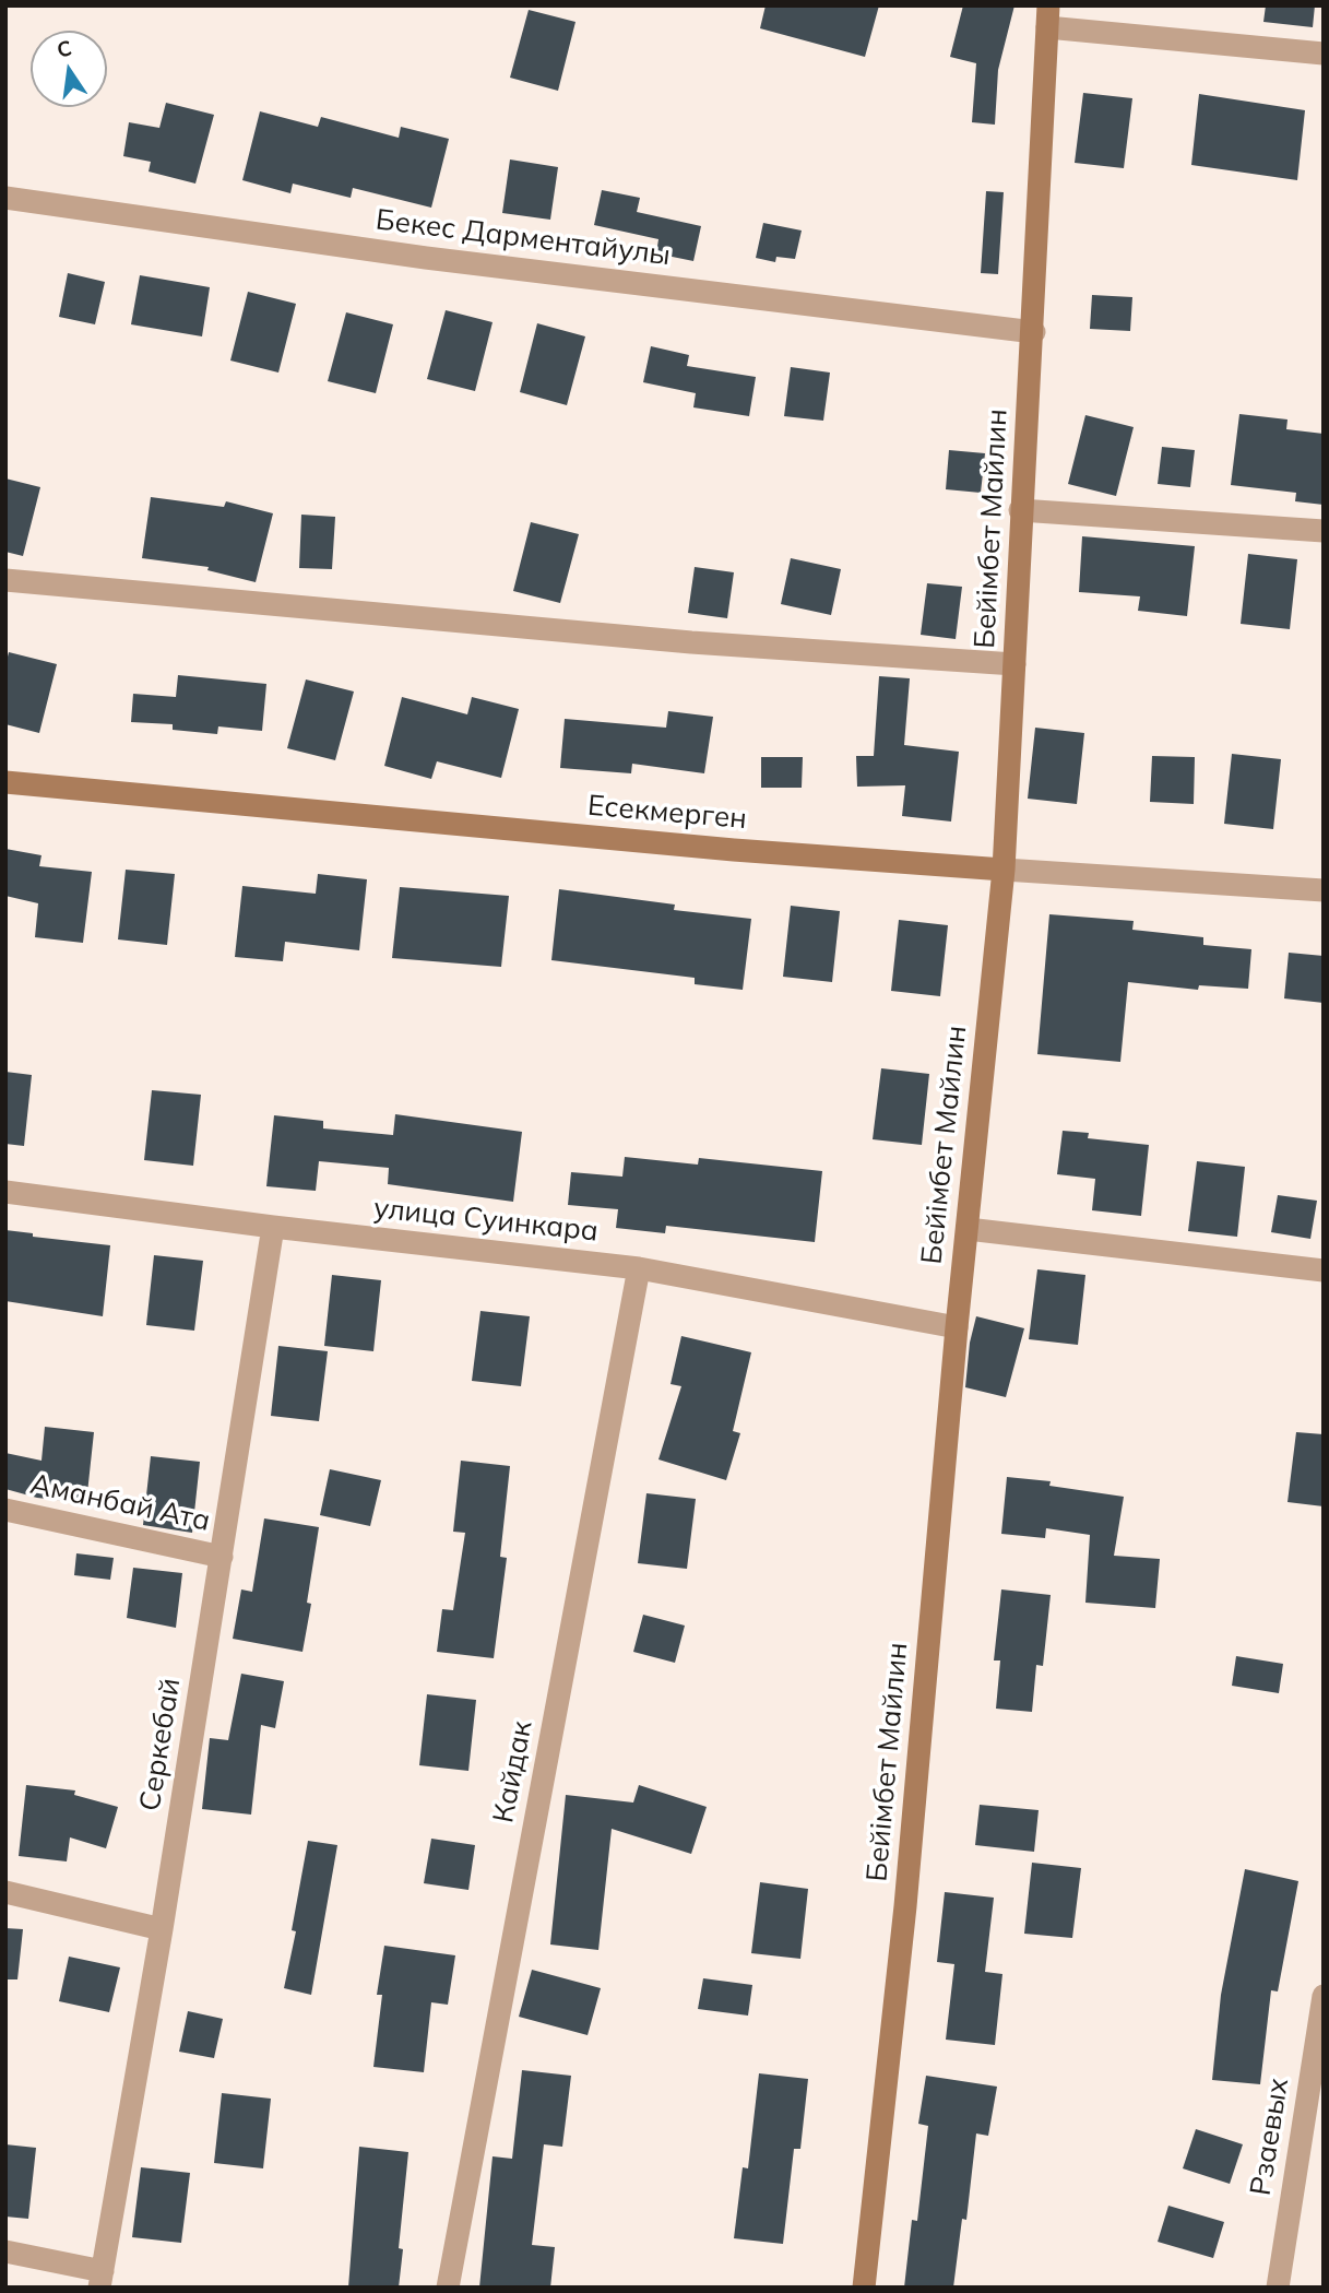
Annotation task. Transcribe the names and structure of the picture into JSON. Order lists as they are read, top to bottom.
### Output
{
  "streets": {
    "street": [
      "Бекес Дарментайулы",
      "Бейімбет Майлин",
      "Eсекмерген",
      "улица Суинкара",
      "Аманбай Ата",
      "Серкебай",
      "Кайдак",
      "Рзаевых"
    ]
  },
  "crossings": [
    ["Бекес Дарментайулы", "Бейімбет Майлин"],
    ["Бейімбет Майлин", "Eсекмерген"],
    ["Бейімбет Майлин", "улица Суинкара"],
    ["улица Суинкара", "Серкебай"],
    ["улица Суинкара", "Кайдак"],
    ["Аманбай Ата", "Серкебай"]
  ],
  "north": "top"
}
